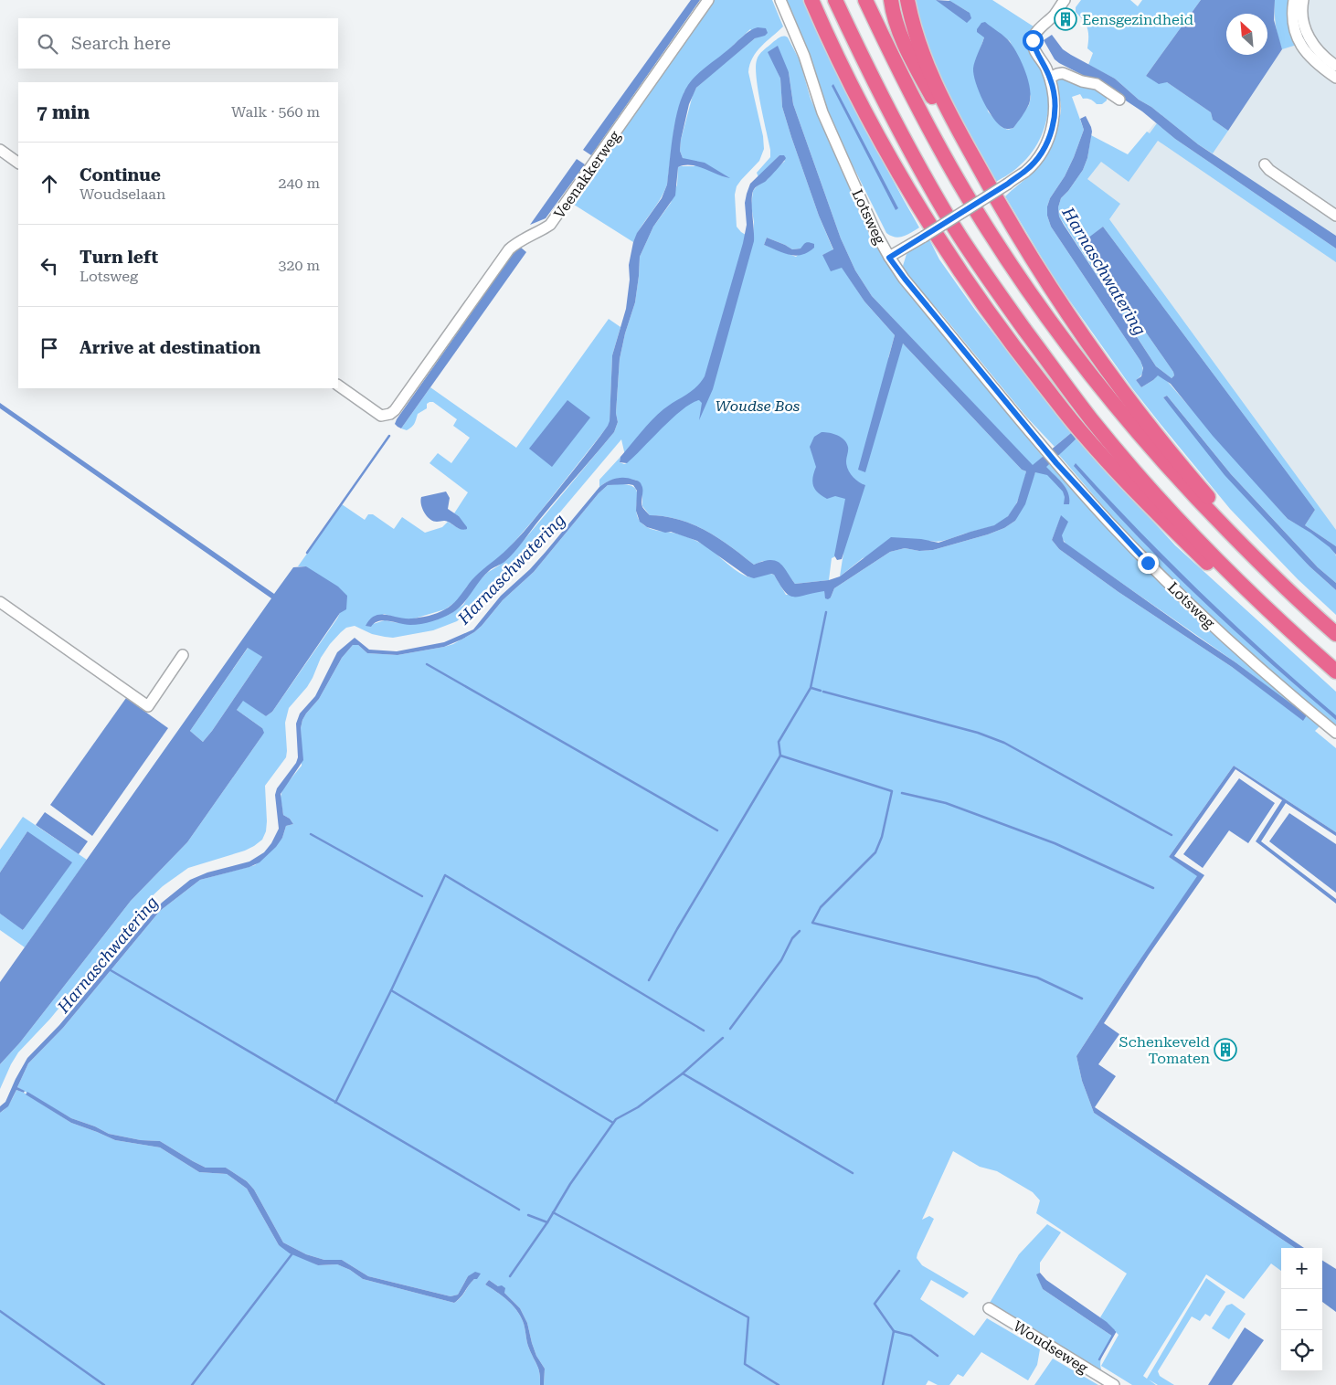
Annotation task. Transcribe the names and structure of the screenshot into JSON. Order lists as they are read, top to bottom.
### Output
{
  "streets": {
    "street": ["Veenakkerweg", "Lotsweg", "Woudseweg"]
  },
  "water": ["Harnaschwatering"],
  "parks": ["Woudse Bos"],
  "places": {
    "building": ["Eensgezindheid", "Schenkeveld Tomaten"]
  },
  "north": "top left",
  "page": {
    "search": "Search here",
    "heading": ["7 min", "Walk · 560 m"],
    "list": [
      ["Continue", "Woudselaan", "240 m"],
      ["Turn left", "Lotsweg", "320 m"],
      "Arrive at destination"
    ],
    "map_buttons": ["+", "−"]
  }
}
